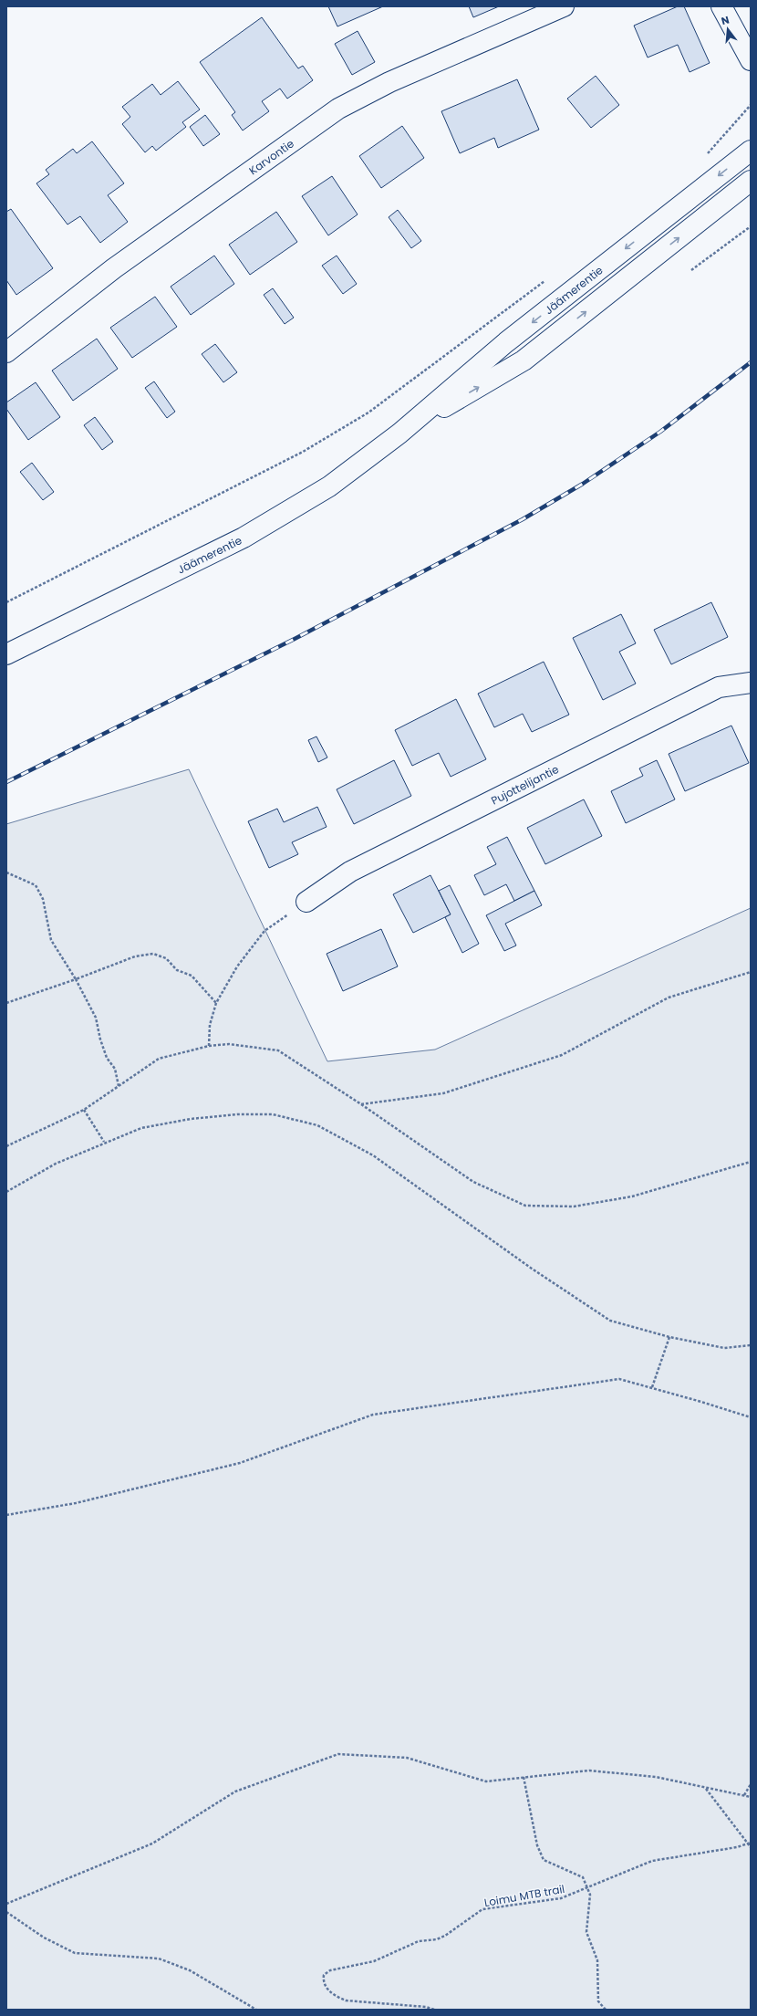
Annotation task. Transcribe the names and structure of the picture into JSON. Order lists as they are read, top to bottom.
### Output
{
  "streets": {
    "main road": ["Karvontie", "Jäämerentie", "Pujottelijantie"],
    "path": ["Loimu MTB trail"]
  },
  "north": "top"
}
